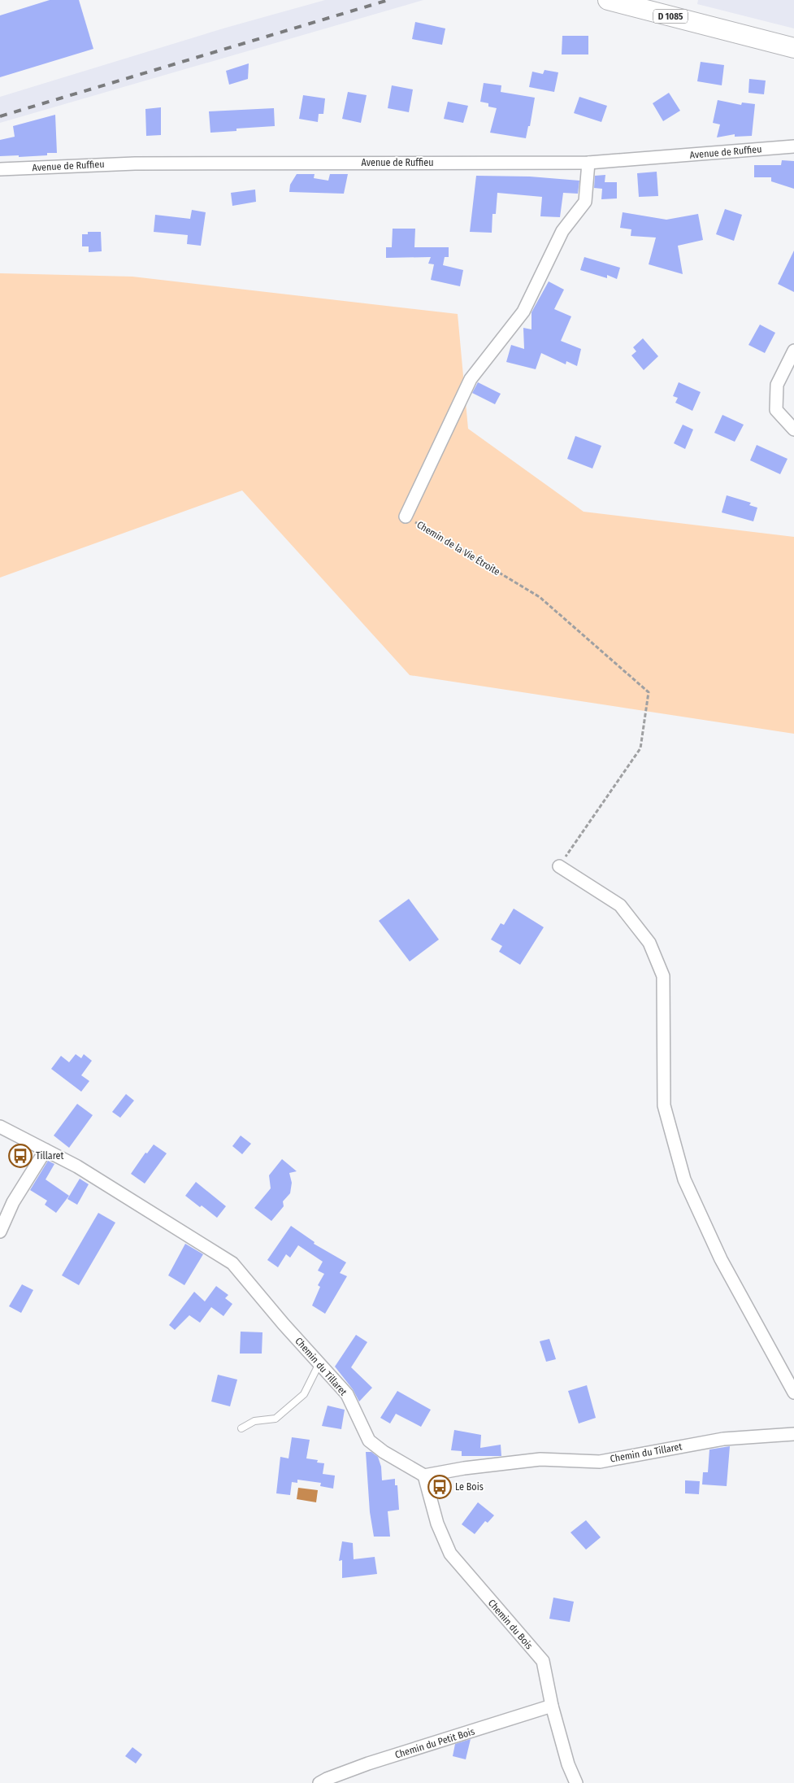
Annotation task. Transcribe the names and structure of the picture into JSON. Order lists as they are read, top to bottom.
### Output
{
  "streets": {
    "main road": ["D 1085"],
    "street": [
      "Avenue de Ruffieu",
      "Chemin de la Vie Étroite",
      "Chemin du Tillaret",
      "Chemin du Bois",
      "Chemin du Petit Bois"
    ]
  },
  "crossings": [
    ["Avenue de Ruffieu", "Chemin de la Vie Étroite"],
    ["Chemin du Tillaret", "Chemin du Bois"],
    ["Chemin du Bois", "Chemin du Petit Bois"]
  ],
  "places": {
    "bus stop": ["Tillaret", "Le Bois"]
  }
}
